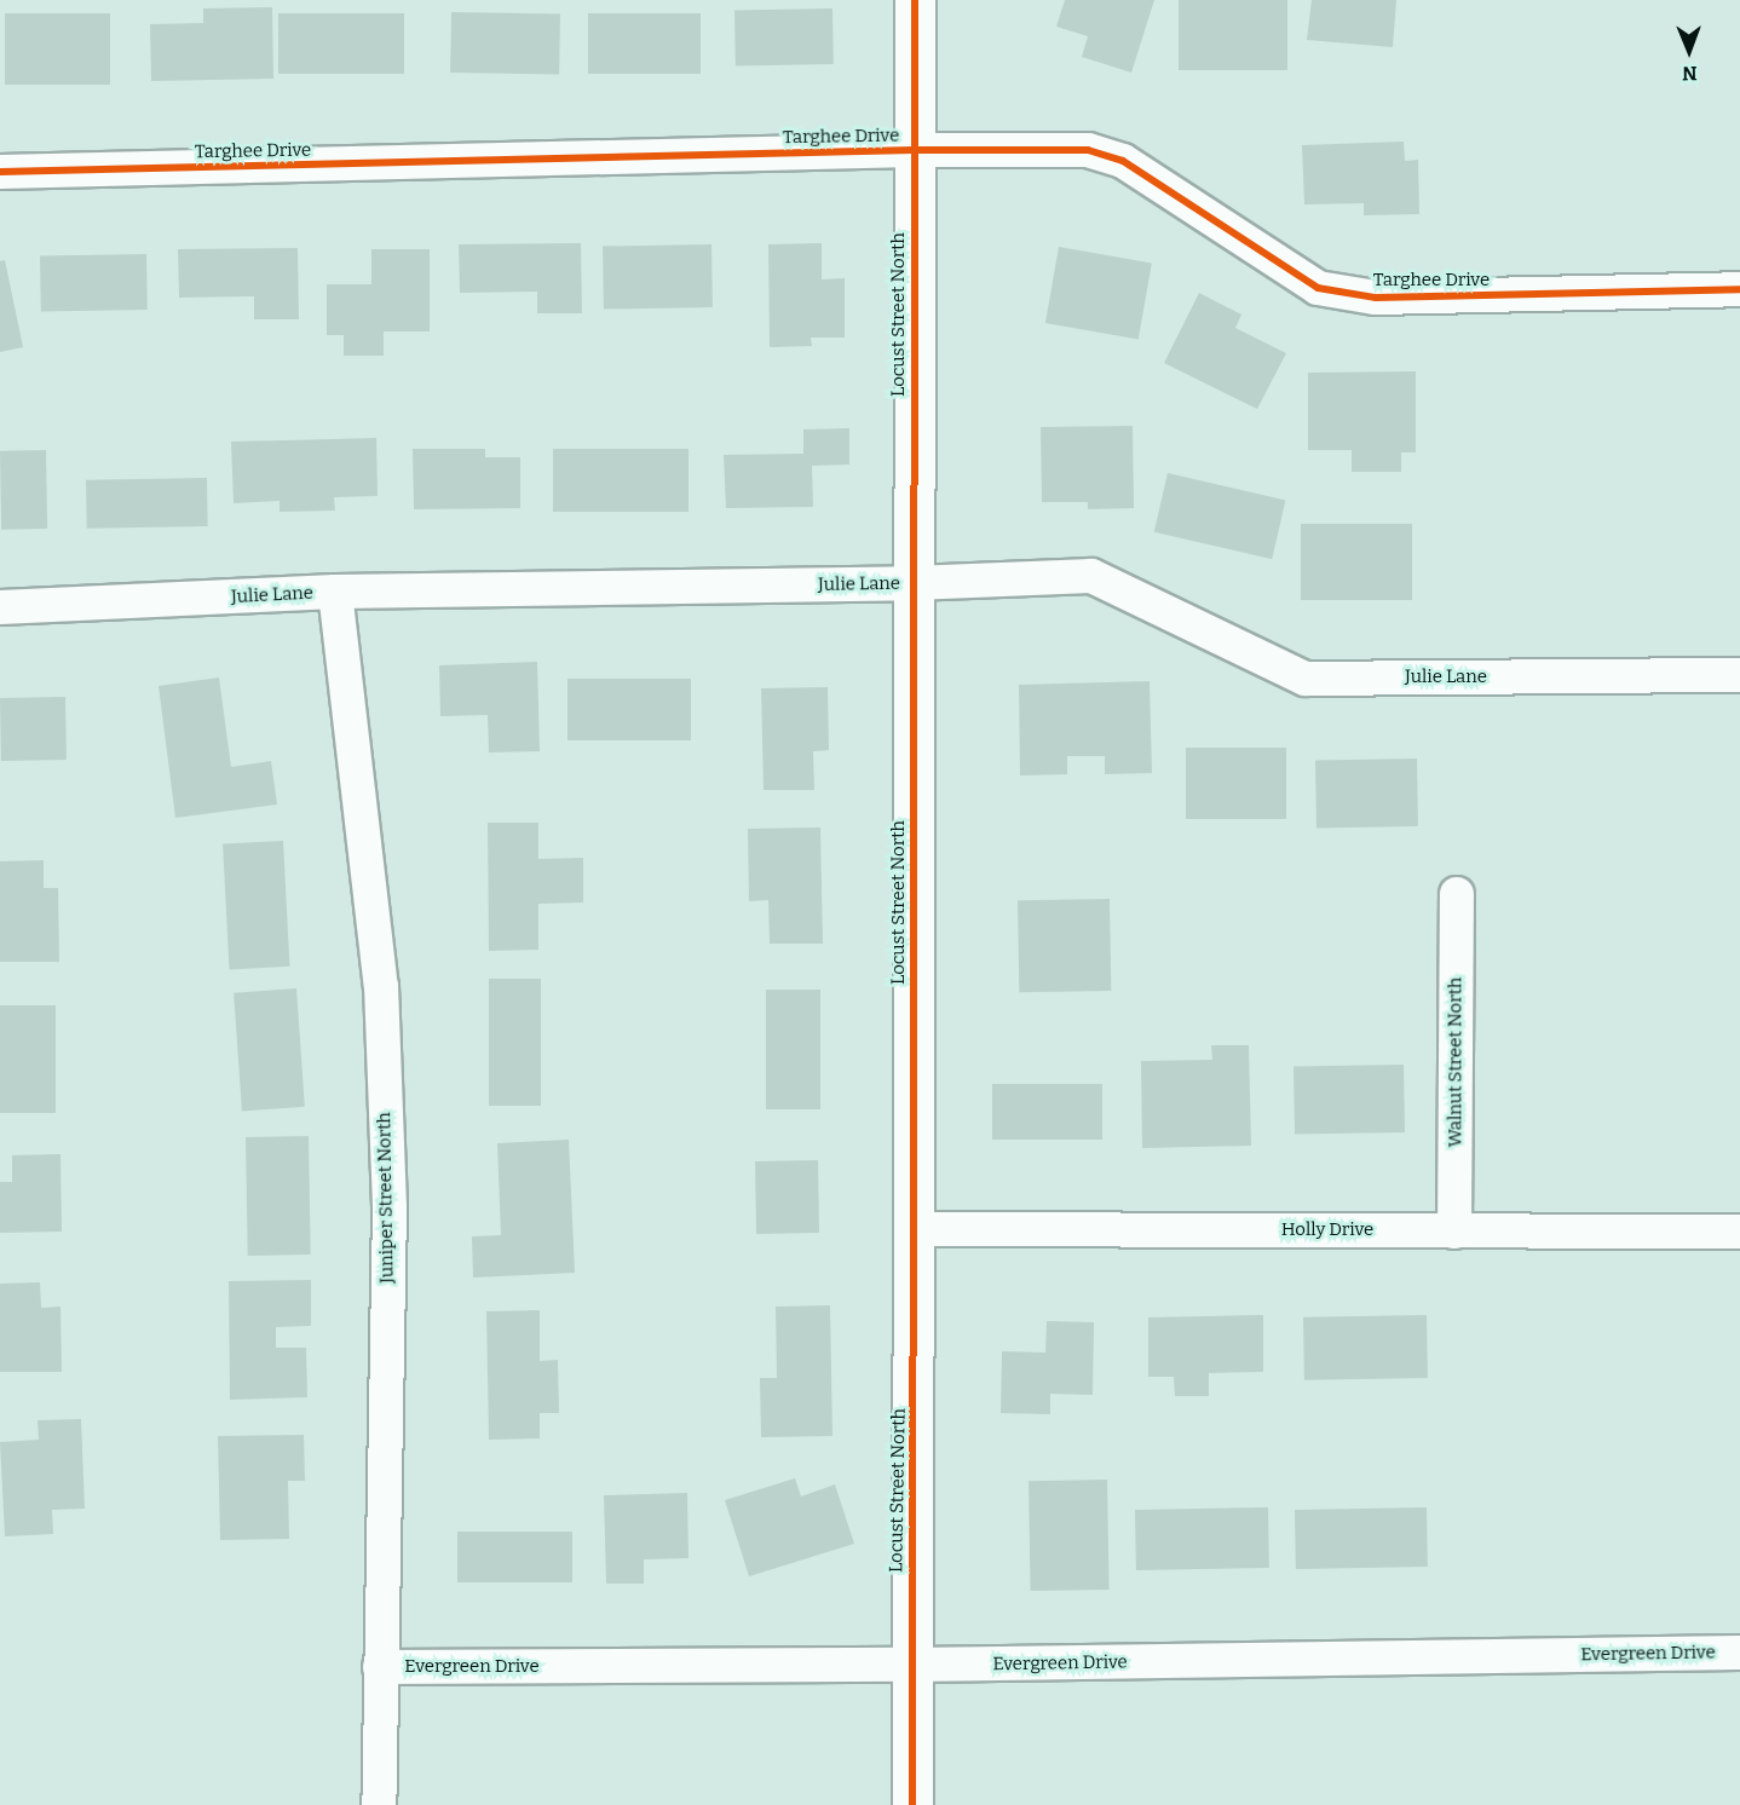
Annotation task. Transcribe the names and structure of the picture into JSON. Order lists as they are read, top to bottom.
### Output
{
  "streets": {
    "street": [
      "Targhee Drive",
      "Locust Street North",
      "Julie Lane",
      "Walnut Street North",
      "Juniper Street North",
      "Holly Drive",
      "Evergreen Drive"
    ]
  },
  "crossings": [
    ["Targhee Drive", "Locust Street North"],
    ["Locust Street North", "Julie Lane"],
    ["Locust Street North", "Holly Drive"],
    ["Locust Street North", "Evergreen Drive"],
    ["Julie Lane", "Juniper Street North"],
    ["Walnut Street North", "Holly Drive"],
    ["Juniper Street North", "Evergreen Drive"]
  ],
  "north": "bottom"
}
